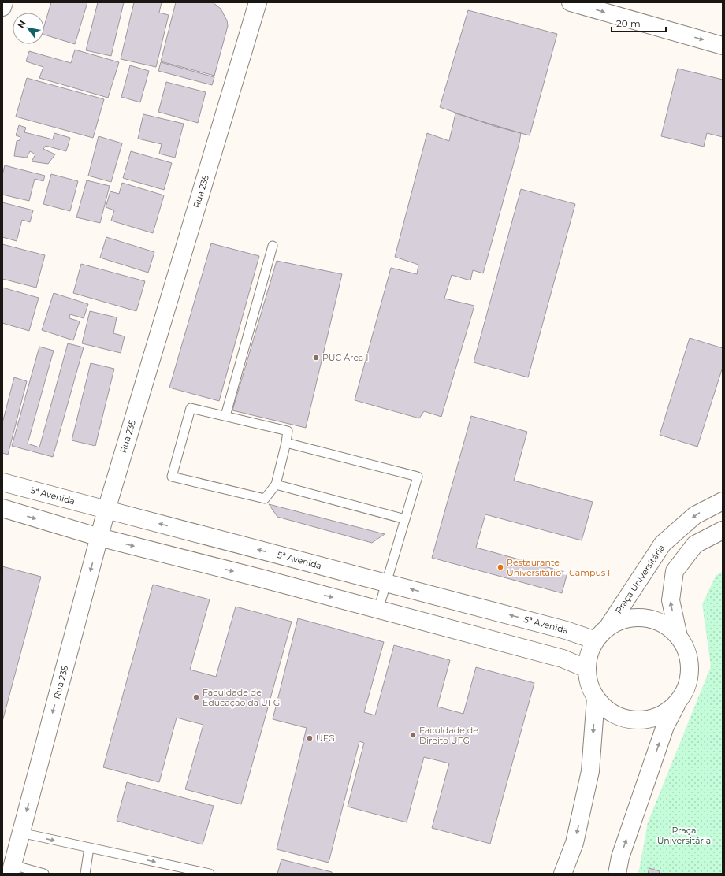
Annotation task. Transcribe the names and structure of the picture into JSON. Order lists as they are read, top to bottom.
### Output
{
  "streets": {
    "main road": ["Rua 235", "5ª Avenida", "Praça Universitária"]
  },
  "crossings": [
    ["Rua 235", "5ª Avenida"],
    ["5ª Avenida", "Praça Universitária"]
  ],
  "one_way": ["Praça Universitária"],
  "parks": ["Praça Universitária"],
  "places": [
    "PUC Área I",
    "Restaurante Universitário - Campus I",
    "Faculdade de Educação da UFG",
    "Faculdade de Direito UFG",
    "UFG"
  ],
  "scale_bar": "20 m",
  "north": "top left"
}
